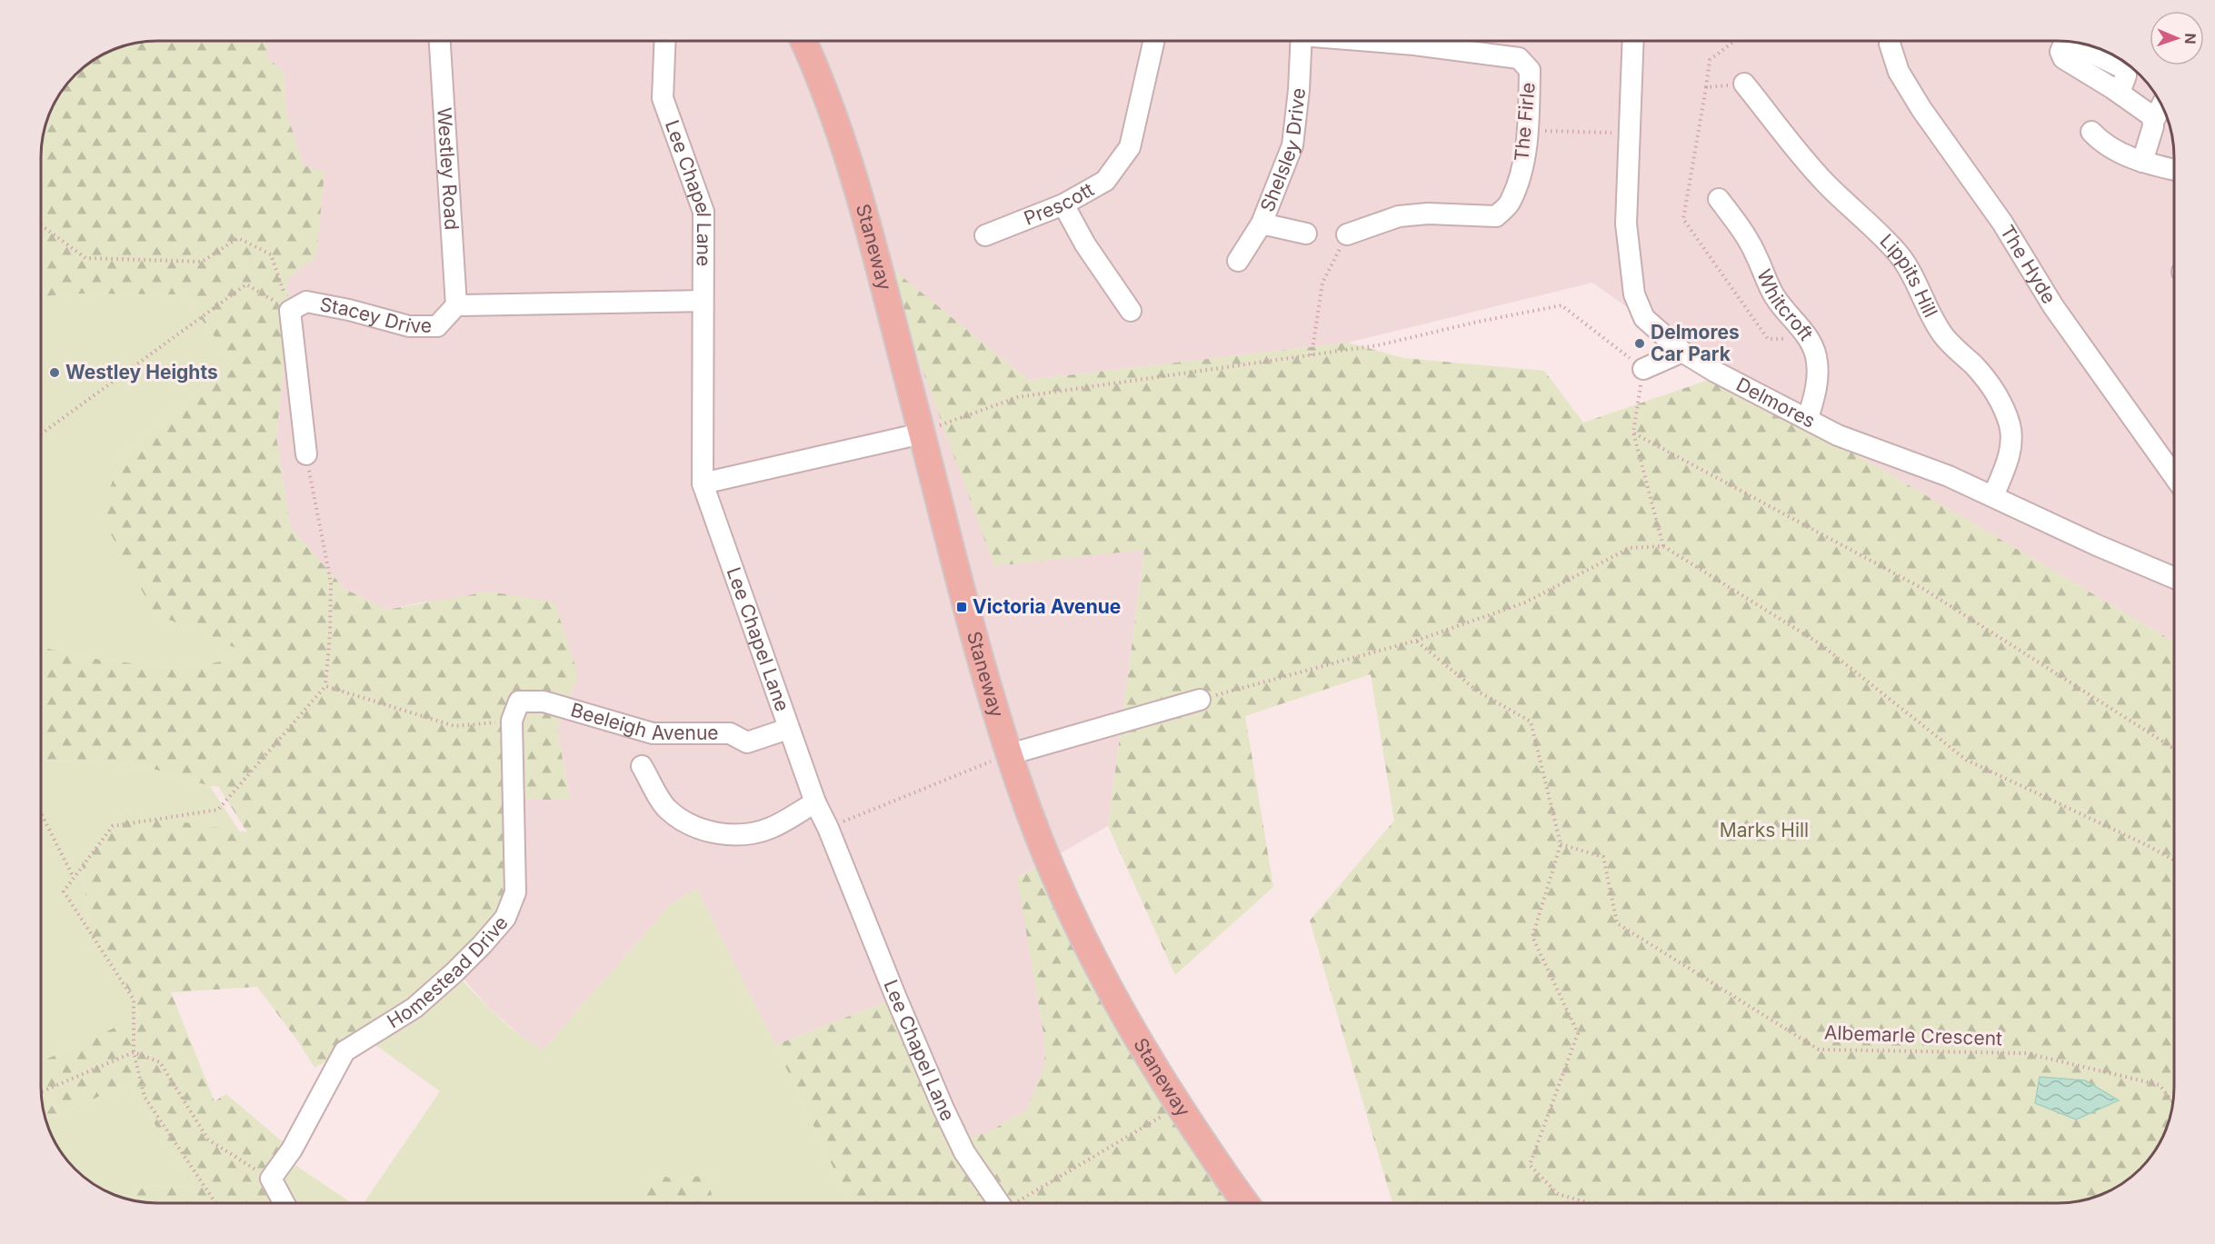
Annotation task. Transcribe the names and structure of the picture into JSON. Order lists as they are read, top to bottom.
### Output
{
  "streets": {
    "main road": ["Staneway"],
    "street": [
      "The Firle",
      "Shelsley Drive",
      "Westley Road",
      "Lee Chapel Lane",
      "Prescott",
      "The Hyde",
      "Lippits Hill",
      "Whitcroft",
      "Stacey Drive",
      "Delmores",
      "Beeleigh Avenue",
      "Homestead Drive"
    ],
    "path": ["Albemarle Crescent"]
  },
  "crossings": [
    ["Westley Road", "Stacey Drive"],
    ["Lee Chapel Lane", "Stacey Drive"],
    ["Lee Chapel Lane", "Beeleigh Avenue"],
    ["Lippits Hill", "Delmores"],
    ["Whitcroft", "Delmores"],
    ["Beeleigh Avenue", "Homestead Drive"]
  ],
  "parks": ["Marks Hill"],
  "places": {
    "other": ["Delmores Car Park", "Westley Heights"],
    "transit": ["Victoria Avenue"]
  },
  "north": "right"
}
